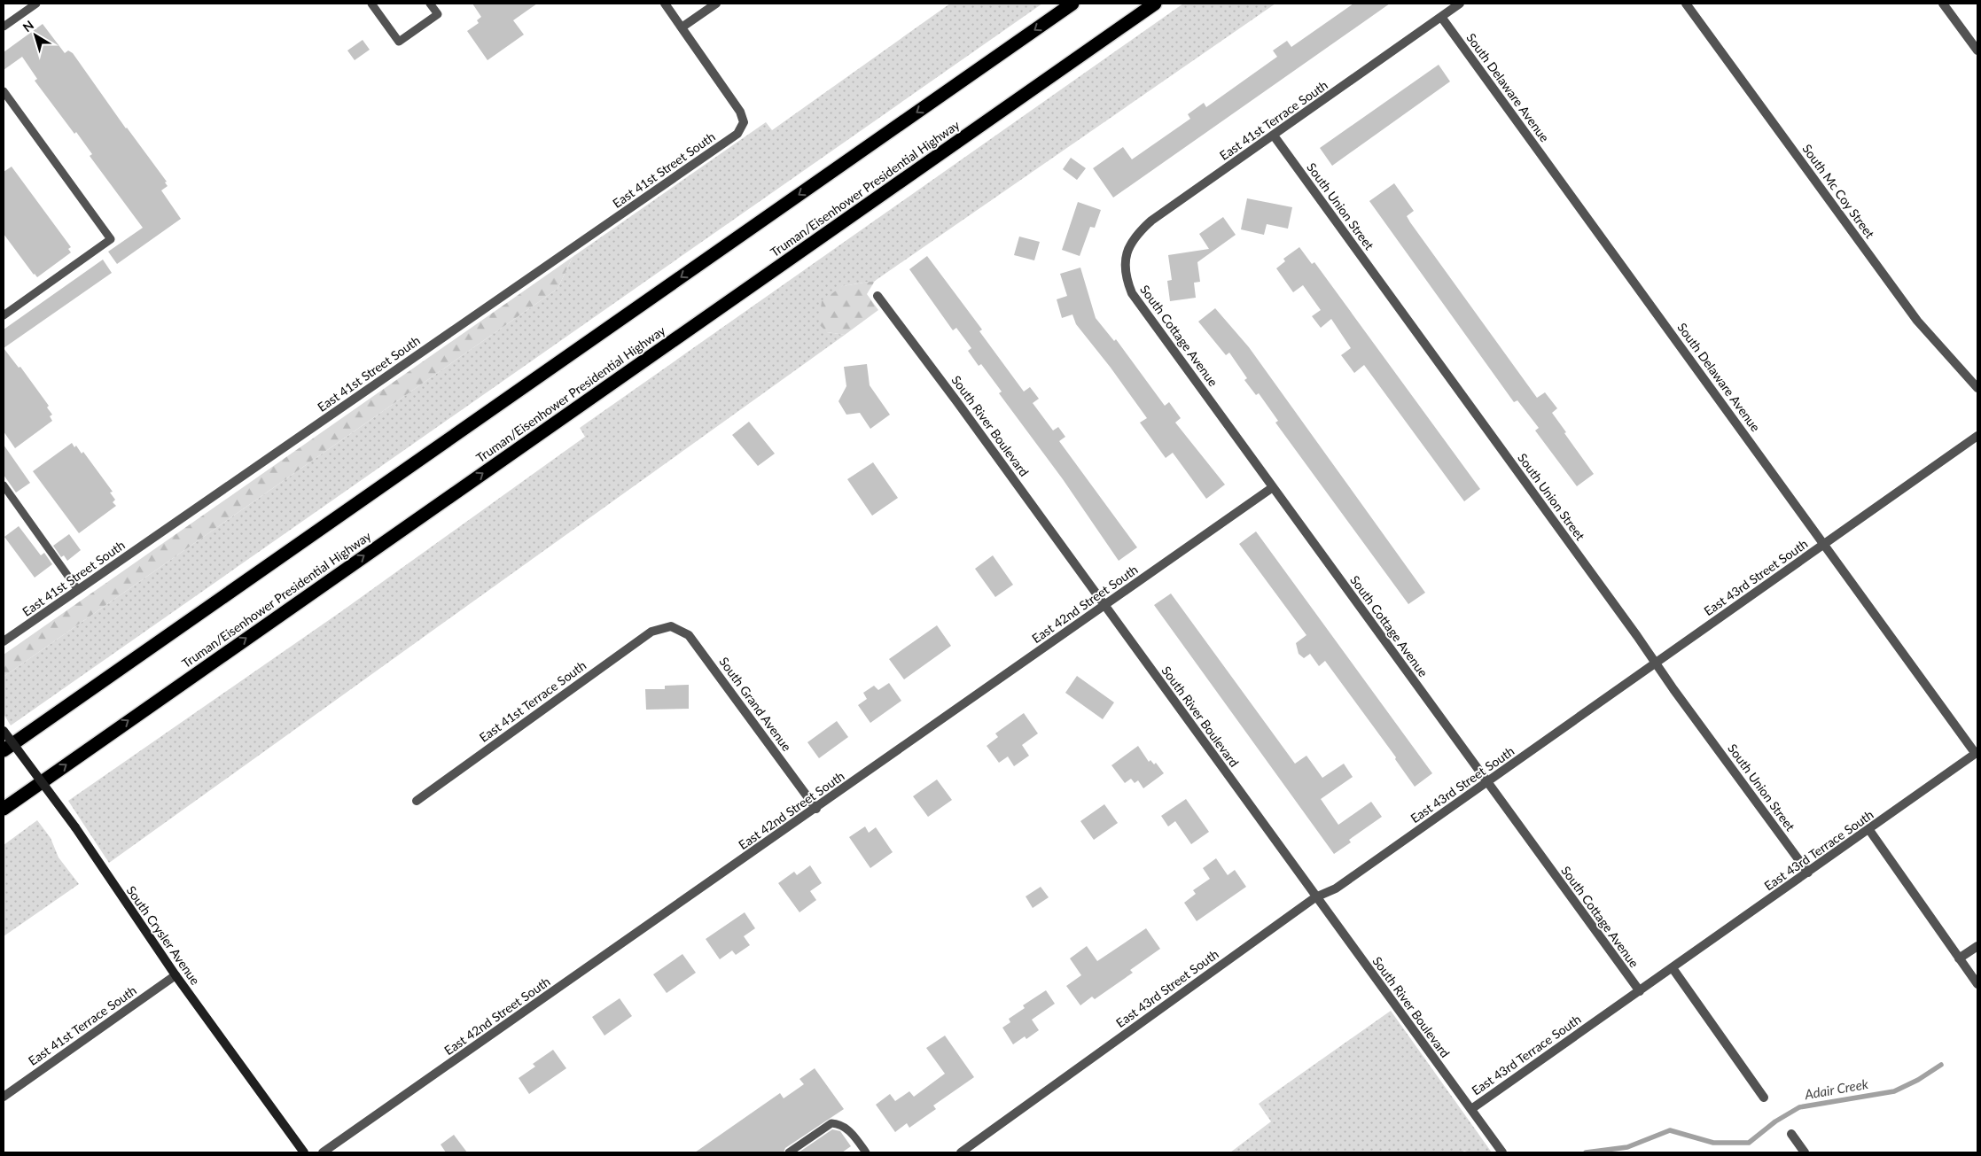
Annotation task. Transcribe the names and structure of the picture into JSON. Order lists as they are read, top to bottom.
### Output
{
  "streets": {
    "highway": ["Truman/Eisenhower Presidential Highway"],
    "main road": ["South Crysler Avenue"],
    "street": [
      "South Delaware Avenue",
      "East 41st Terrace South",
      "East 41st Street South",
      "South Mc Coy Street",
      "South Union Street",
      "South Cottage Avenue",
      "South River Boulevard",
      "East 43rd Street South",
      "East 42nd Street South",
      "South Grand Avenue",
      "East 43rd Terrace South"
    ]
  },
  "crossings": [
    ["South Delaware Avenue", "East 41st Terrace South"],
    ["South Delaware Avenue", "East 43rd Street South"],
    ["South Delaware Avenue", "East 43rd Terrace South"],
    ["East 41st Terrace South", "South Union Street"],
    ["East 41st Terrace South", "South Cottage Avenue"],
    ["East 41st Terrace South", "South Grand Avenue"],
    ["East 41st Terrace South", "South Crysler Avenue"],
    ["South Union Street", "East 43rd Street South"],
    ["South Union Street", "East 43rd Terrace South"],
    ["South Cottage Avenue", "East 43rd Street South"],
    ["South Cottage Avenue", "East 42nd Street South"],
    ["South Cottage Avenue", "East 43rd Terrace South"],
    ["South River Boulevard", "East 43rd Street South"],
    ["South River Boulevard", "East 42nd Street South"],
    ["South River Boulevard", "East 43rd Terrace South"],
    ["East 42nd Street South", "South Grand Avenue"]
  ],
  "water": ["Adair Creek"],
  "north": "top left"
}
